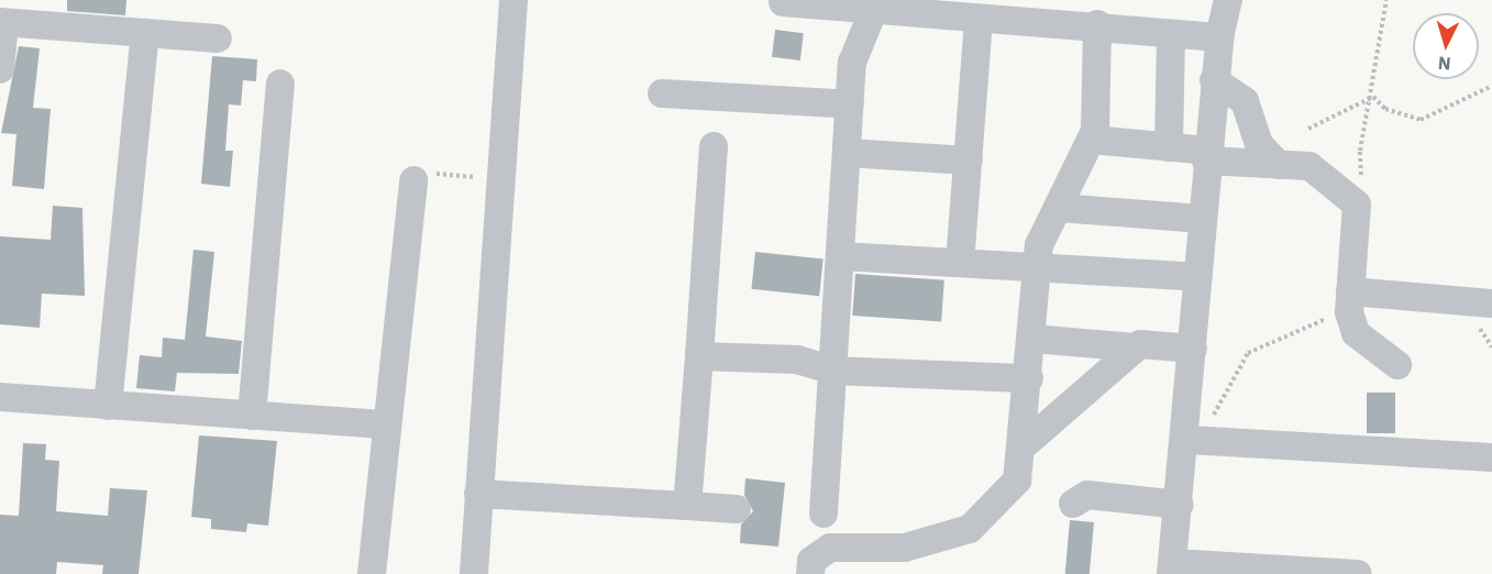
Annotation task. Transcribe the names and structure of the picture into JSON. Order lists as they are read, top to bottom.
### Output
{
  "north": "bottom"
}
